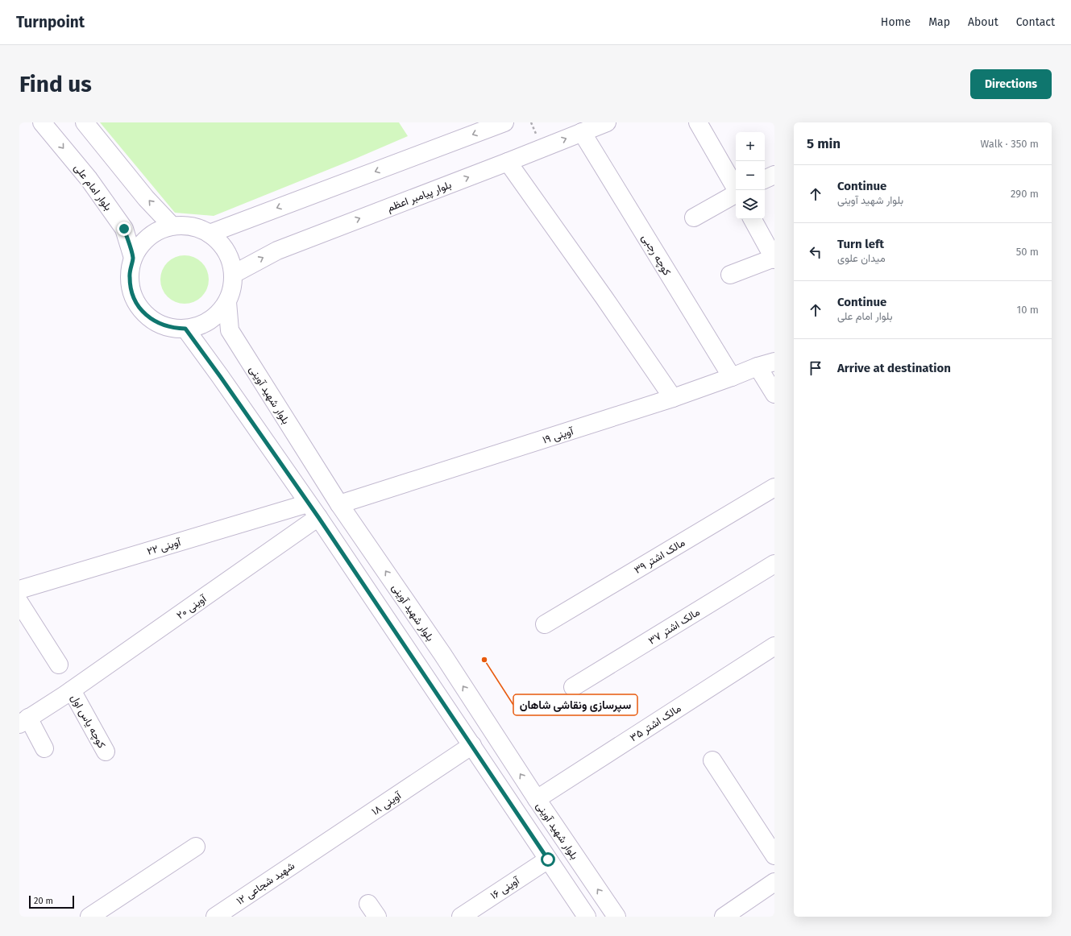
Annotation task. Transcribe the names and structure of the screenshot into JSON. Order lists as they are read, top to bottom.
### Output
{
  "streets": {
    "street": [
      "بلوار امام علی",
      "بلوار پیامبر اعظم",
      "کوچه رجبی",
      "بلوار شهید آوینی",
      "آوینی ۱۹",
      "آوینی ۲۲",
      "مالک اشتر ۳۹",
      "آوینی ۲۰",
      "مالک اشتر ۳۷",
      "کوچه یاس اول",
      "مالک اشتر ۳۵",
      "۱۸ آوینی",
      "شهید شجاعی ۱۲",
      "۱۶ آوینی"
    ]
  },
  "crossings": [
    ["بلوار امام علی", "بلوار پیامبر اعظم"],
    ["بلوار امام علی", "بلوار شهید آوینی"],
    ["بلوار پیامبر اعظم", "کوچه رجبی"],
    ["بلوار پیامبر اعظم", "بلوار شهید آوینی"],
    ["کوچه رجبی", "آوینی ۱۹"],
    ["بلوار شهید آوینی", "آوینی ۱۹"],
    ["بلوار شهید آوینی", "مالک اشتر ۳۵"],
    ["آوینی ۲۰", "کوچه یاس اول"],
    ["۱۸ آوینی", "شهید شجاعی ۱۲"]
  ],
  "places": ["سپرسازی و‌نقاشی شاهان"],
  "scale_bar": "20 m",
  "page": {
    "header": "Turnpoint",
    "nav": [
      "Home",
      "Map",
      "About",
      "Contact"
    ],
    "buttons": "Directions",
    "title": "Find us",
    "heading": ["5 min", "Walk · 350 m"],
    "map_buttons": ["+", "−"],
    "list": [
      ["Continue", "بلوار شهید آوینی", "290 m"],
      ["Turn left", "میدان علوی", "50 m"],
      ["Continue", "بلوار امام علی", "10 m"],
      "Arrive at destination"
    ],
    "scale": "20 m"
  }
}
